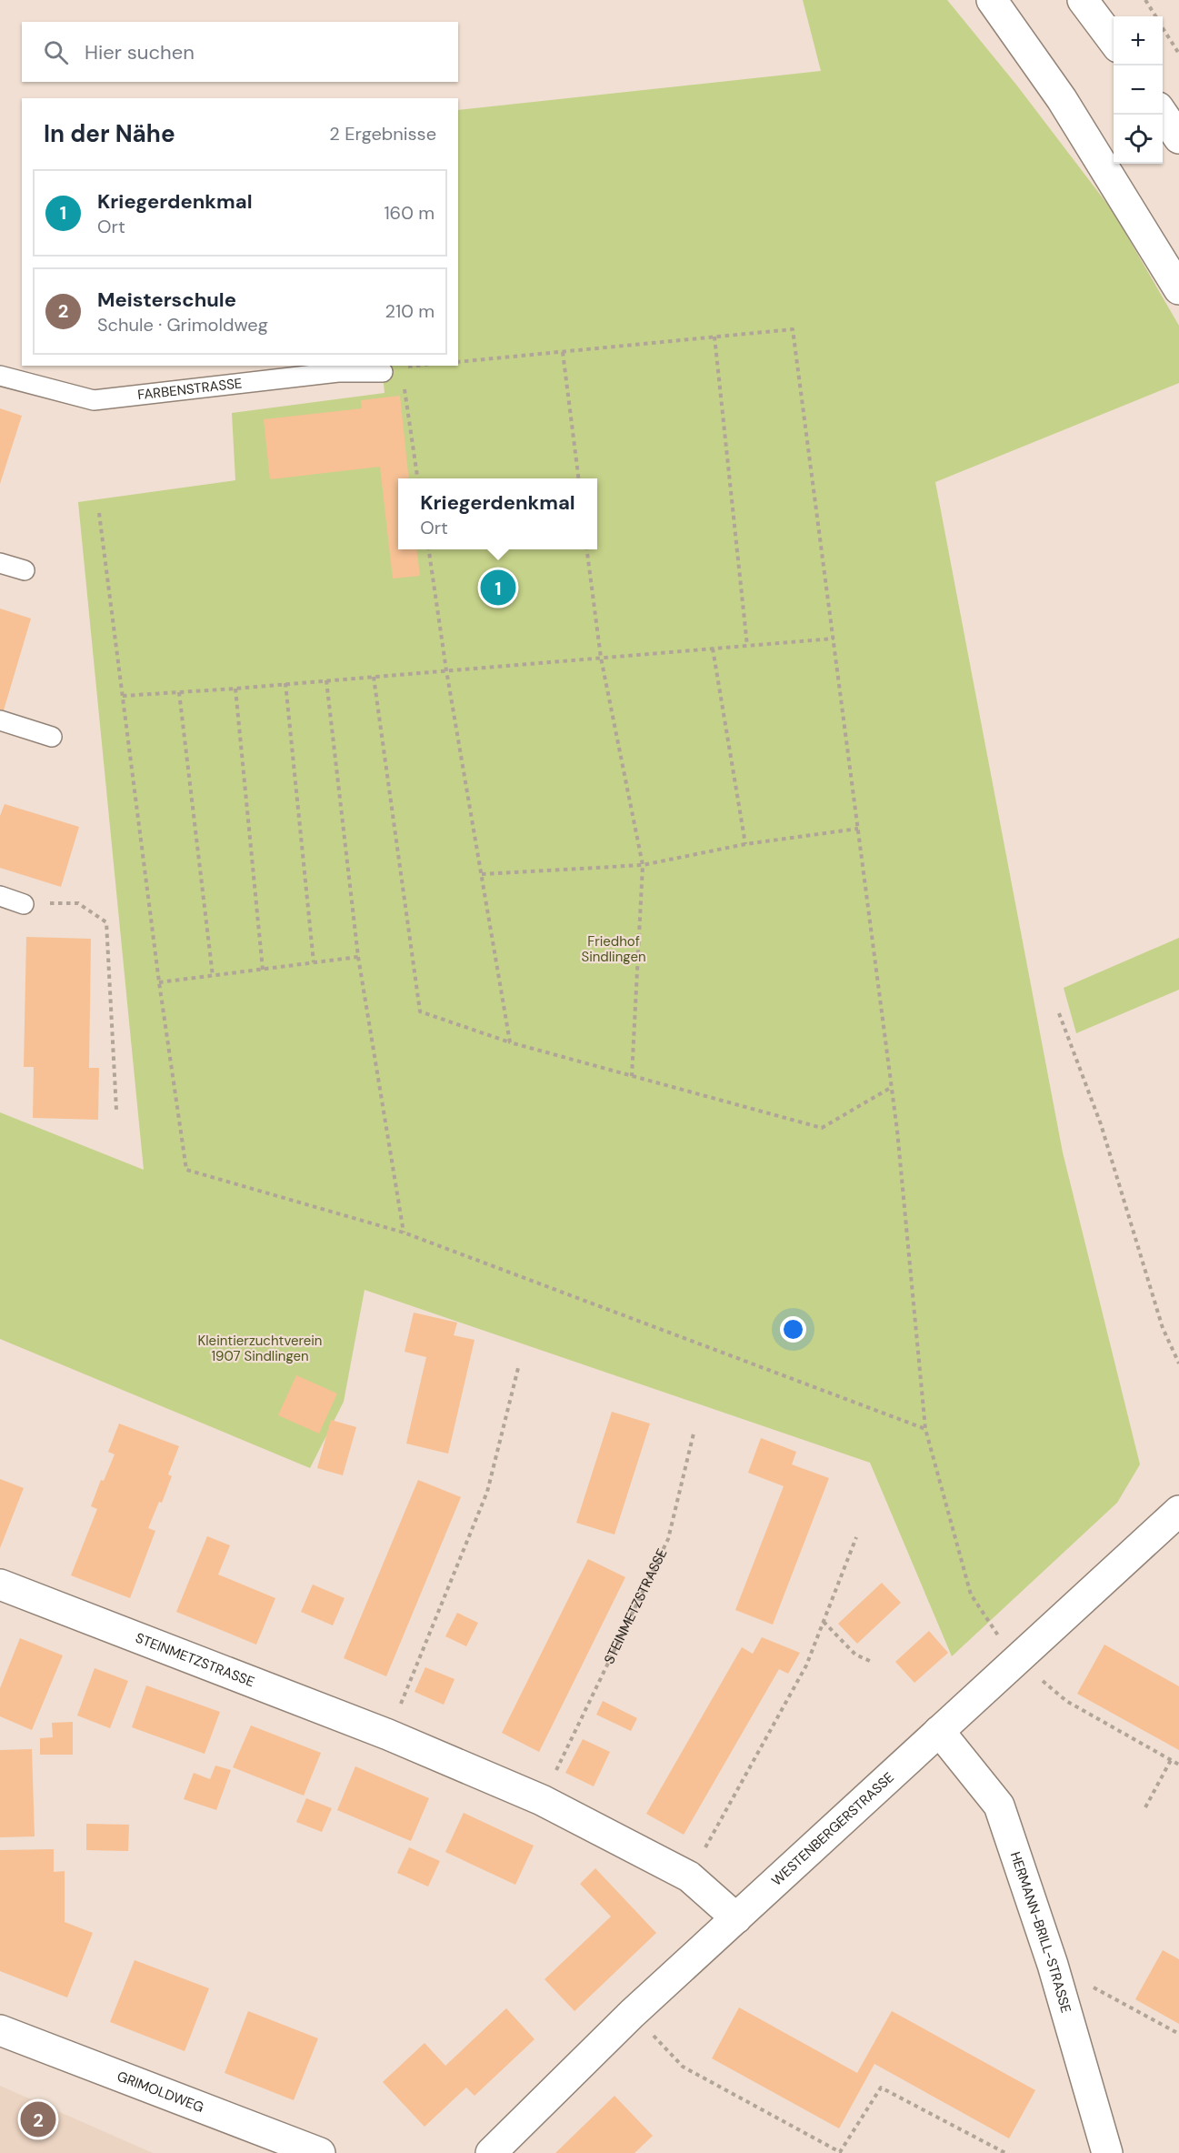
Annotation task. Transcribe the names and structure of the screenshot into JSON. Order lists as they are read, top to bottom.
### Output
{
  "streets": {
    "main road": [
      "STEINMETZSTRASSE",
      "WESTENBERGERSTRASSE",
      "HERMANN-BRILL-STRASSE",
      "GRIMOLDWEG"
    ],
    "lane": ["FARBENSTRASSE"]
  },
  "crossings": [
    ["STEINMETZSTRASSE", "WESTENBERGERSTRASSE"],
    ["WESTENBERGERSTRASSE", "HERMANN-BRILL-STRASSE"]
  ],
  "parks": ["Friedhof Sindlingen", "Kleintierzuchtverein 1907 Sindlingen"],
  "page": {
    "map_buttons": ["+", "−"],
    "search": "Hier suchen",
    "heading": ["In der Nähe", "2 Ergebnisse"],
    "list": [
      {
        "mark": "1",
        "name": "Kriegerdenkmal",
        "note": "Ort",
        "value": "160 m"
      },
      {
        "mark": "2",
        "name": "Meisterschule",
        "note": "Schule · Grimoldweg",
        "value": "210 m"
      }
    ],
    "popup": ["Kriegerdenkmal", "Ort"],
    "pins": ["1", "2"]
  }
}
